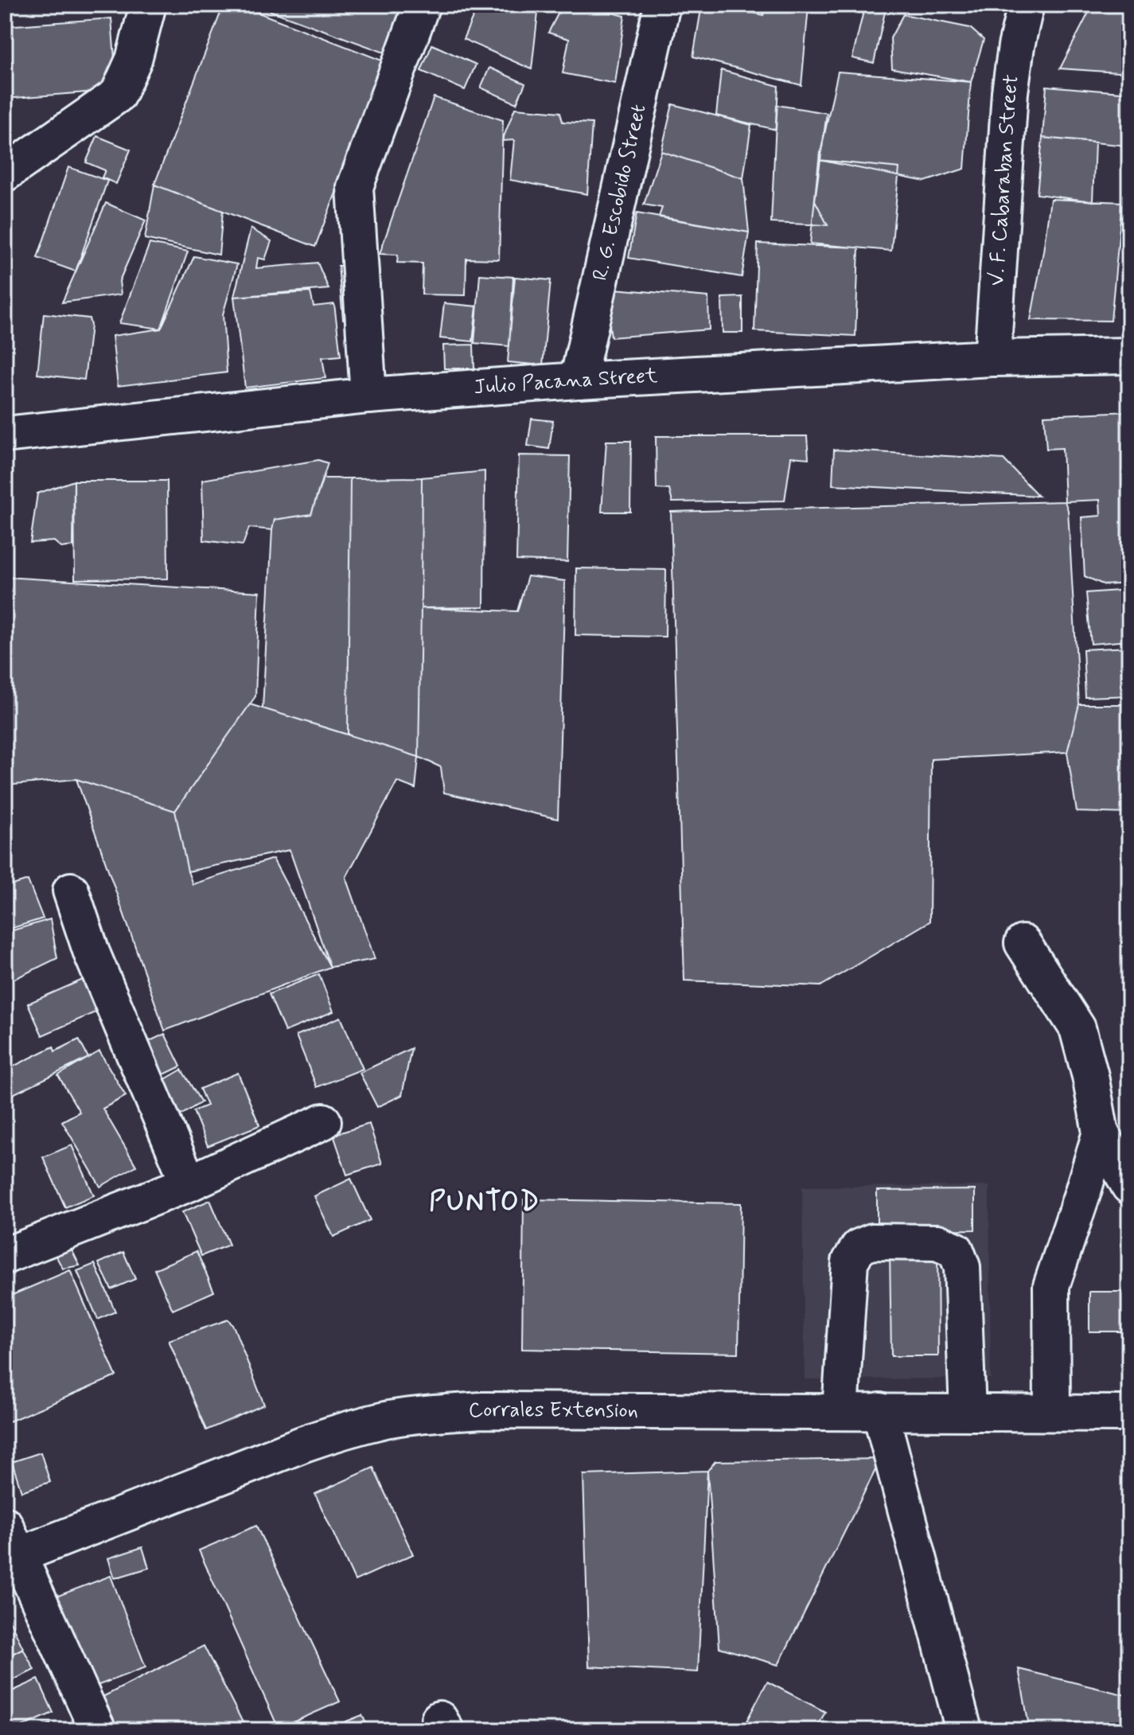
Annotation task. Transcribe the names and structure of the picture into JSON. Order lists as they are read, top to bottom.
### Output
{
  "streets": {
    "main road": [
      "V. F. Cabaraban Street",
      "R. G. Escobido Street",
      "Julio Pacana Street",
      "Corrales Extension"
    ]
  },
  "crossings": [
    ["V. F. Cabaraban Street", "Julio Pacana Street"],
    ["R. G. Escobido Street", "Julio Pacana Street"]
  ],
  "districts": ["PUNTOD"]
}
